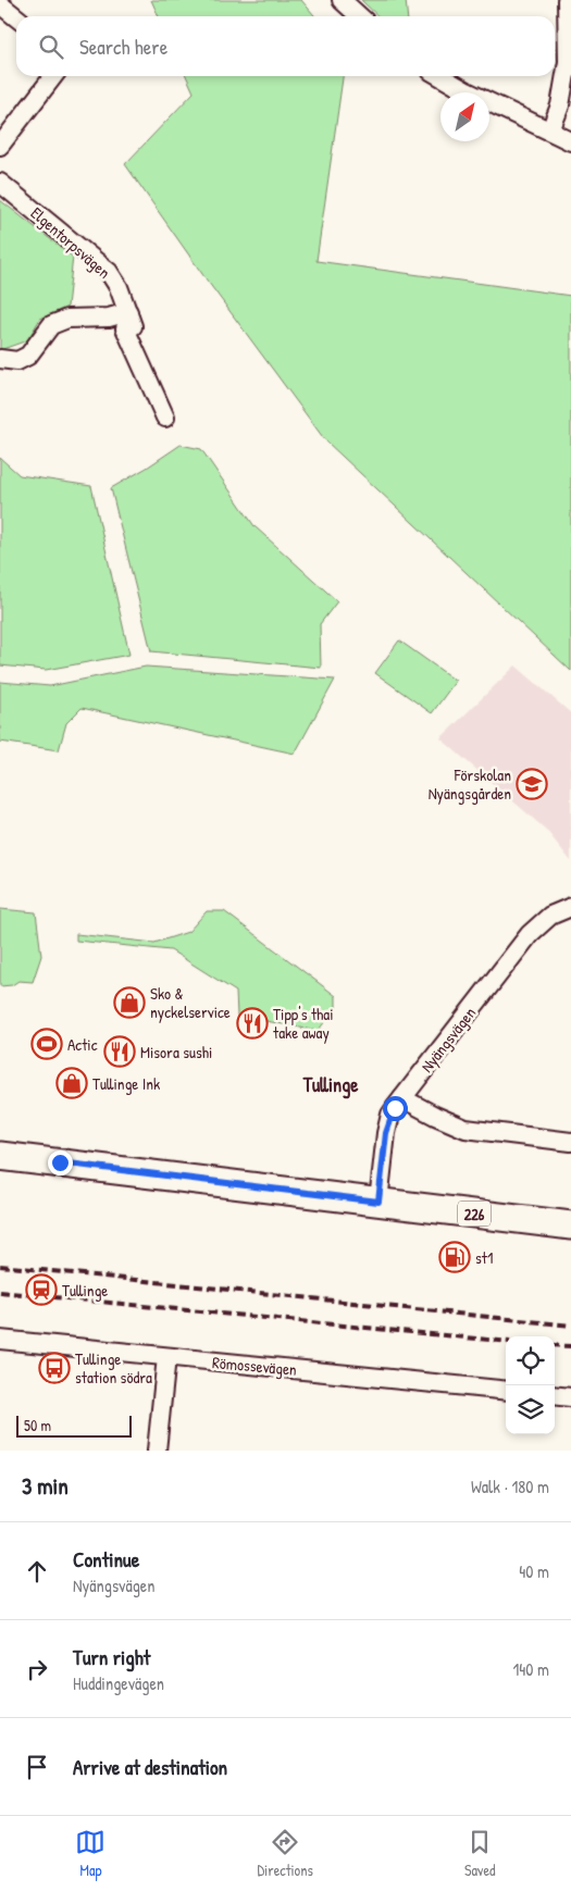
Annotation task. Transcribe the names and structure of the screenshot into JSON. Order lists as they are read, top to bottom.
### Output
{
  "streets": {
    "main road": ["226"],
    "street": ["Elgentorpsvägen", "Nyängsvägen", "Römossevägen"]
  },
  "crossings": [
    ["Nyängsvägen", "226"]
  ],
  "districts": ["Tullinge"],
  "places": {
    "school or university": ["Förskolan Nyängsgården"],
    "shop": ["Sko & nyckelservice", "Tullinge Ink"],
    "restaurant": ["Tipp's thai take away", "Misora sushi"],
    "sports": ["Actic"],
    "fuel station": ["st1"],
    "station": ["Tullinge"],
    "bus stop": ["Tullinge station södra"]
  },
  "scale_bar": "50 m",
  "north": "top right",
  "page": {
    "search": "Search here",
    "scale": "50 m",
    "heading": ["3 min", "Walk · 180 m"],
    "list": [
      ["Continue", "Nyängsvägen", "40 m"],
      ["Turn right", "Huddingevägen", "140 m"],
      "Arrive at destination"
    ],
    "nav": ["Map", "Directions", "Saved"]
  }
}
